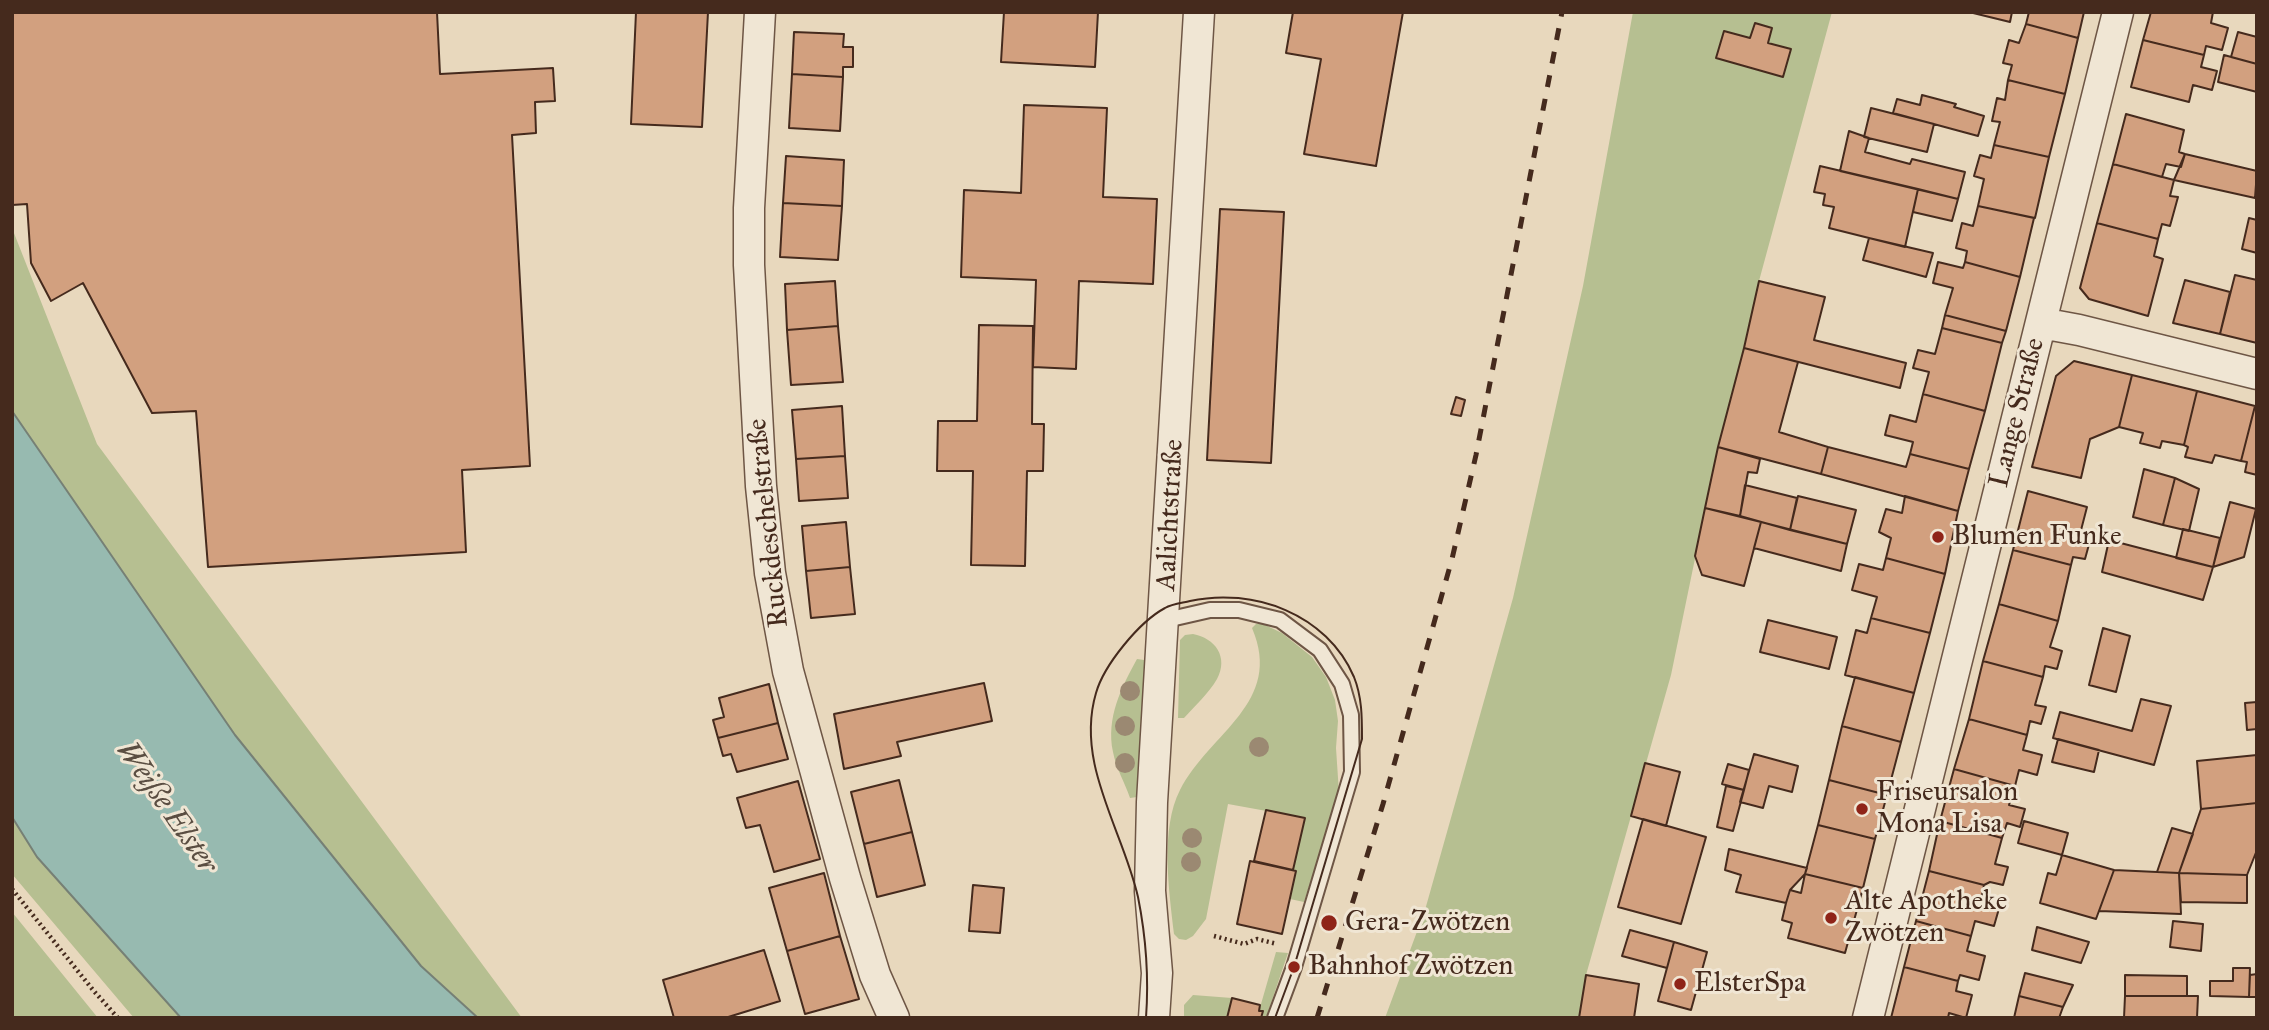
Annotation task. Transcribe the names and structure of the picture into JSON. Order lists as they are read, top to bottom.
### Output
{
  "streets": {
    "street": ["Lange Straße", "Aalichtstraße", "Ruckdeschelstraße"]
  },
  "water": ["Weiße Elster"],
  "places": [
    "Blumen Funke",
    "Friseursalon Mona Lisa",
    "Alte Apotheke Zwötzen",
    "Gera-Zwötzen",
    "Bahnhof Zwötzen",
    "ElsterSpa"
  ]
}
